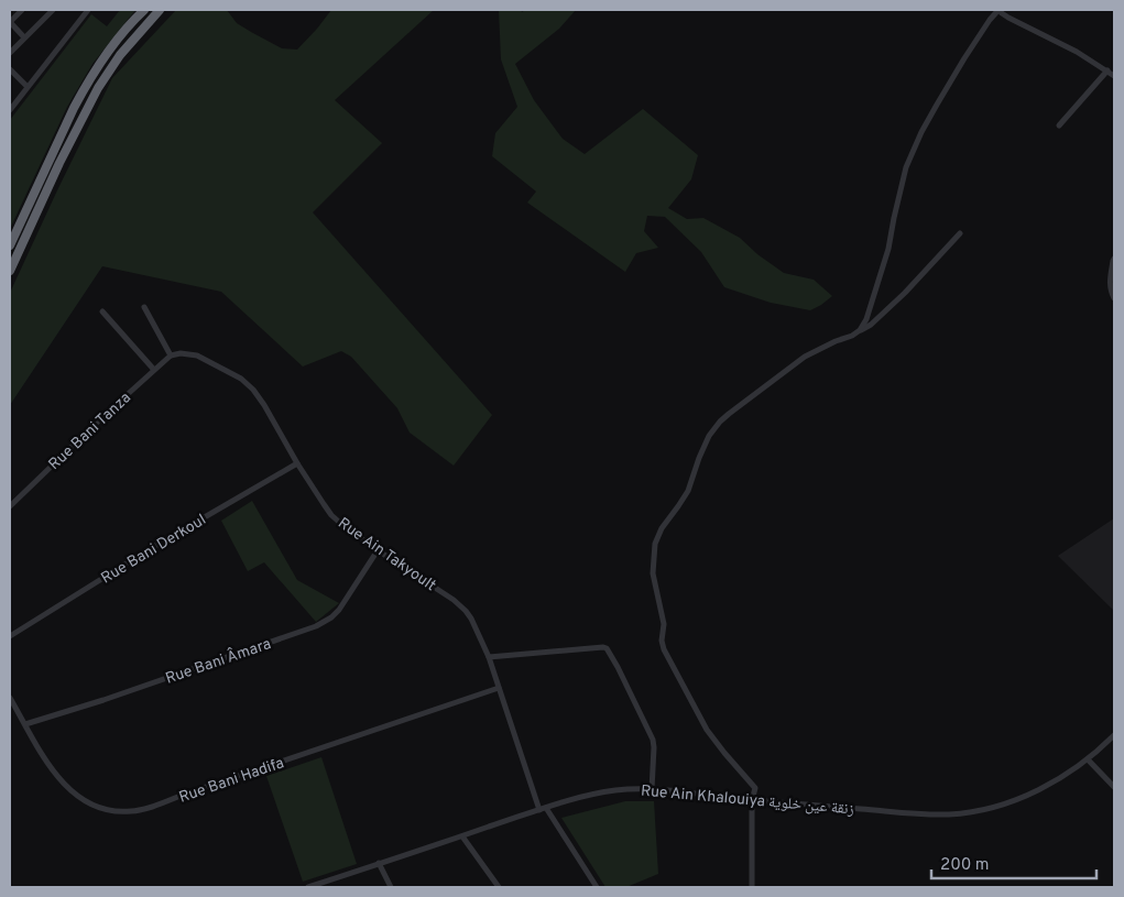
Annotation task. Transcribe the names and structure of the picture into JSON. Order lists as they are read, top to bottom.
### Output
{
  "streets": {
    "street": [
      "Rue Bani Tanza",
      "Rue Bani Derkoul",
      "Rue Ain Takyoult",
      "Rue Bani Âmara",
      "Rue Bani Hadifa",
      "Rue Ain Khalouiya زنقة عين خلوية"
    ]
  },
  "crossings": [
    ["Rue Bani Tanza", "Rue Ain Takyoult"],
    ["Rue Bani Derkoul", "Rue Ain Takyoult"],
    ["Rue Ain Takyoult", "Rue Bani Âmara"],
    ["Rue Ain Takyoult", "Rue Bani Hadifa"],
    ["Rue Ain Takyoult", "Rue Ain Khalouiya زنقة عين خلوية"],
    ["Rue Bani Âmara", "Rue Bani Hadifa"]
  ],
  "scale_bar": "200 m"
}
